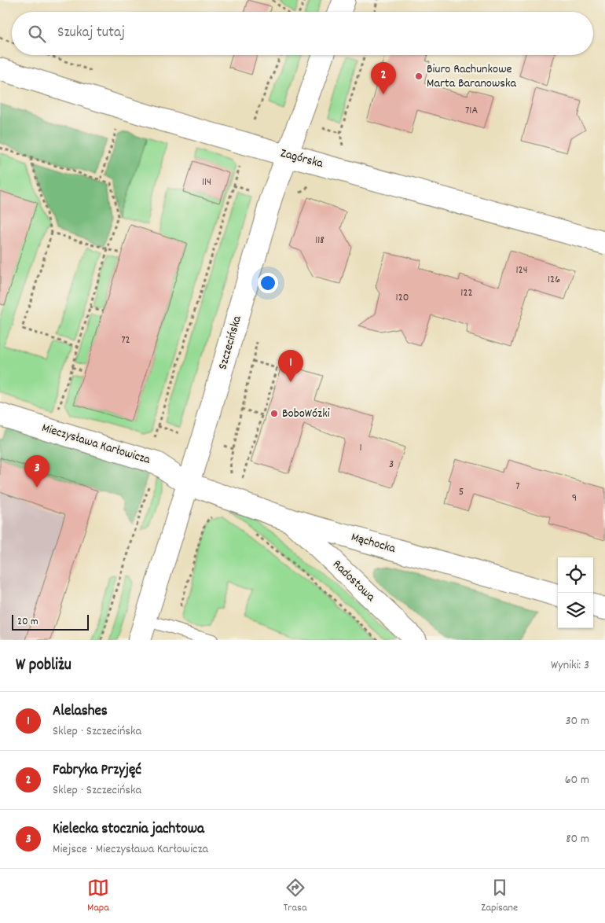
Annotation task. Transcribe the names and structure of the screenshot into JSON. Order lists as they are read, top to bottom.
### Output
{
  "streets": {
    "street": [
      "Zagórska",
      "Szczecińska",
      "Mieczysława Karłowicza",
      "Mąchocka",
      "Radostowa"
    ]
  },
  "crossings": [
    ["Zagórska", "Szczecińska"],
    ["Szczecińska", "Mieczysława Karłowicza"],
    ["Szczecińska", "Mąchocka"],
    ["Mieczysława Karłowicza", "Mąchocka"],
    ["Mąchocka", "Radostowa"]
  ],
  "places": ["Biuro Rachunkowe Marta Baranowska", "BoboWózki"],
  "house_numbers": [
    "71A",
    "114",
    "118",
    "124",
    "126",
    "122",
    "120",
    "72",
    "1",
    "3",
    "7",
    "5",
    "9"
  ],
  "scale_bar": "20 m",
  "page": {
    "search": "Szukaj tutaj",
    "pins": ["2", "1", "3"],
    "scale": "20 m",
    "heading": ["W pobliżu", "Wyniki: 3"],
    "list": [
      {
        "mark": "1",
        "name": "Alelashes",
        "note": "Sklep · Szczecińska",
        "value": "30 m"
      },
      {
        "mark": "2",
        "name": "Fabryka Przyjęć",
        "note": "Sklep · Szczecińska",
        "value": "60 m"
      },
      {
        "mark": "3",
        "name": "Kielecka stocznia jachtowa",
        "note": "Miejsce · Mieczysława Karłowicza",
        "value": "80 m"
      }
    ],
    "nav": ["Mapa", "Trasa", "Zapisane"]
  }
}
